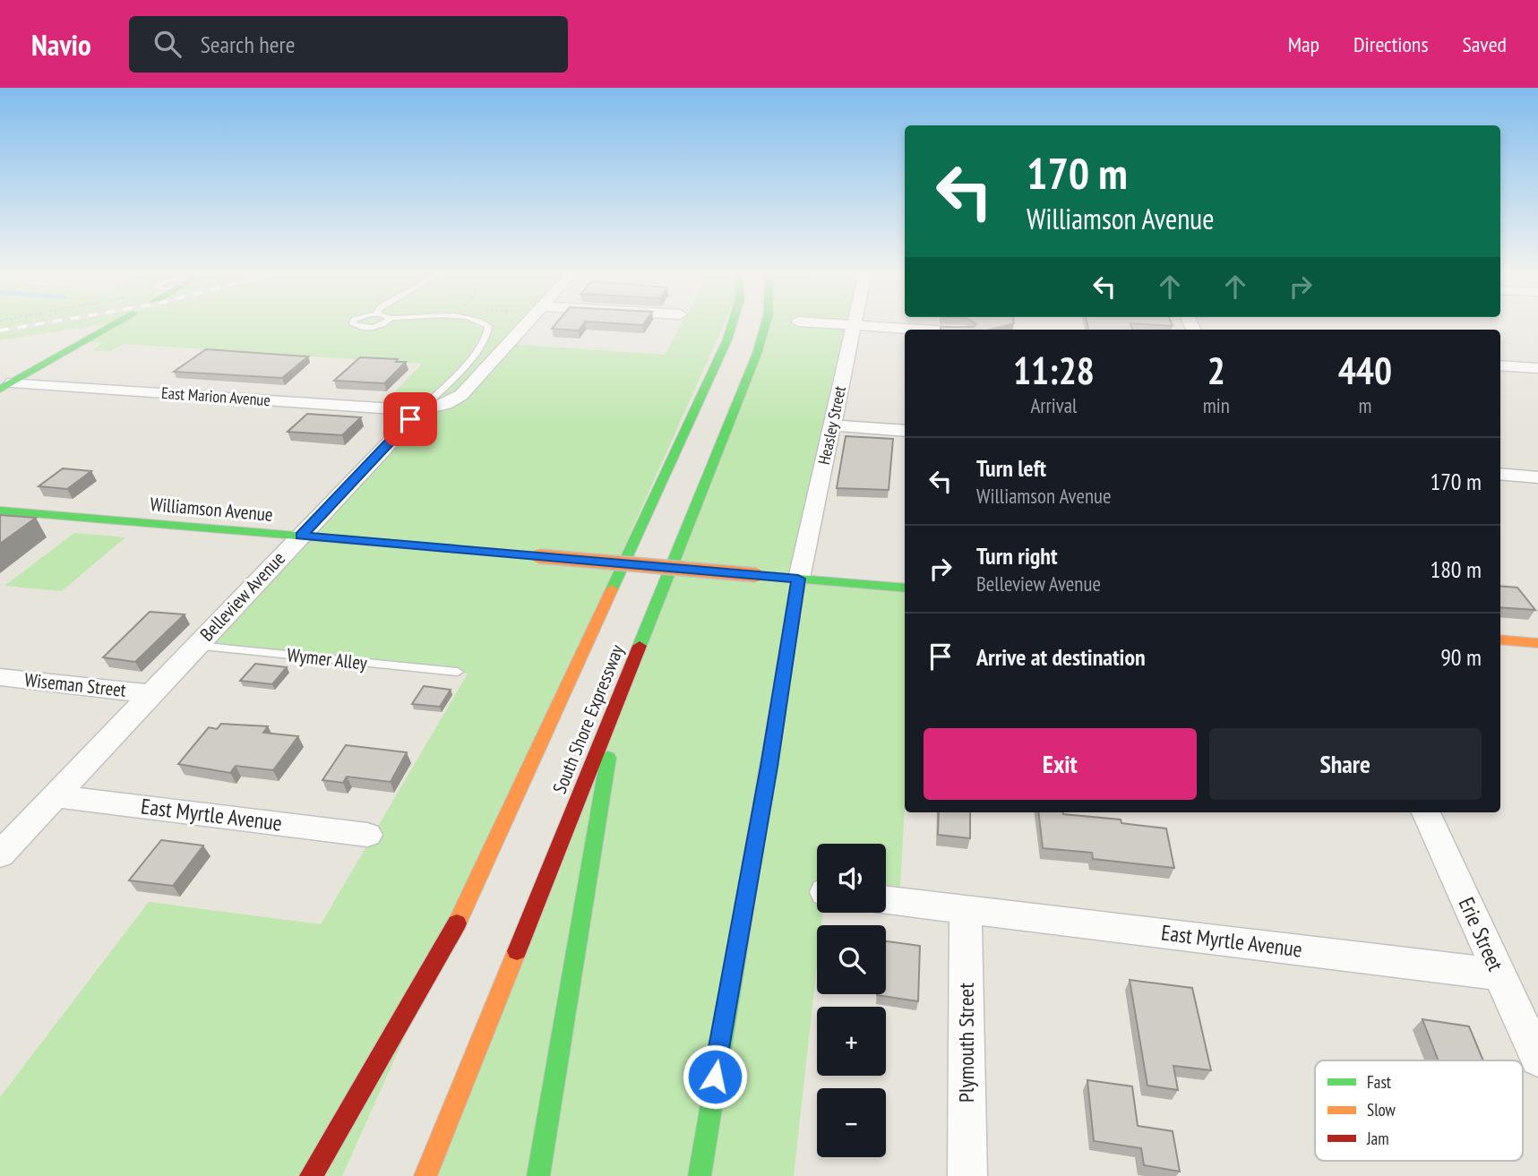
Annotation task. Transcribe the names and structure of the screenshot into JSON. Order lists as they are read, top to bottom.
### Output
{
  "streets": {
    "main road": ["Williamson Avenue", "South Shore Expressway"],
    "street": [
      "East Marion Avenue",
      "Heasley Street",
      "Belleview Avenue",
      "Wiseman Street",
      "East Myrtle Avenue",
      "Erie Street",
      "Plymouth Street"
    ],
    "lane": ["Wymer Alley"]
  },
  "crossings": [
    ["East Marion Avenue", "Belleview Avenue"],
    ["Heasley Street", "Williamson Avenue"],
    ["Williamson Avenue", "Belleview Avenue"],
    ["Belleview Avenue", "Wymer Alley"],
    ["Belleview Avenue", "Wiseman Street"],
    ["Belleview Avenue", "East Myrtle Avenue"],
    ["East Myrtle Avenue", "Erie Street"],
    ["East Myrtle Avenue", "Plymouth Street"]
  ],
  "legend": ["Fast", "Slow", "Jam"],
  "page": {
    "header": "Navio",
    "search": "Search here",
    "nav": ["Map", "Directions", "Saved"],
    "turn": ["170 m", "Williamson Avenue"],
    "eta": [
      "11:28",
      "Arrival",
      "2",
      "min",
      "440",
      "m"
    ],
    "list": [
      {
        "name": "Turn left",
        "note": "Williamson Avenue",
        "value": "170 m"
      },
      {
        "name": "Turn right",
        "note": "Belleview Avenue",
        "value": "180 m"
      },
      {
        "name": "Arrive at destination",
        "value": "90 m"
      }
    ],
    "buttons": ["Exit", "Share"],
    "map_buttons": ["+", "−"]
  }
}
